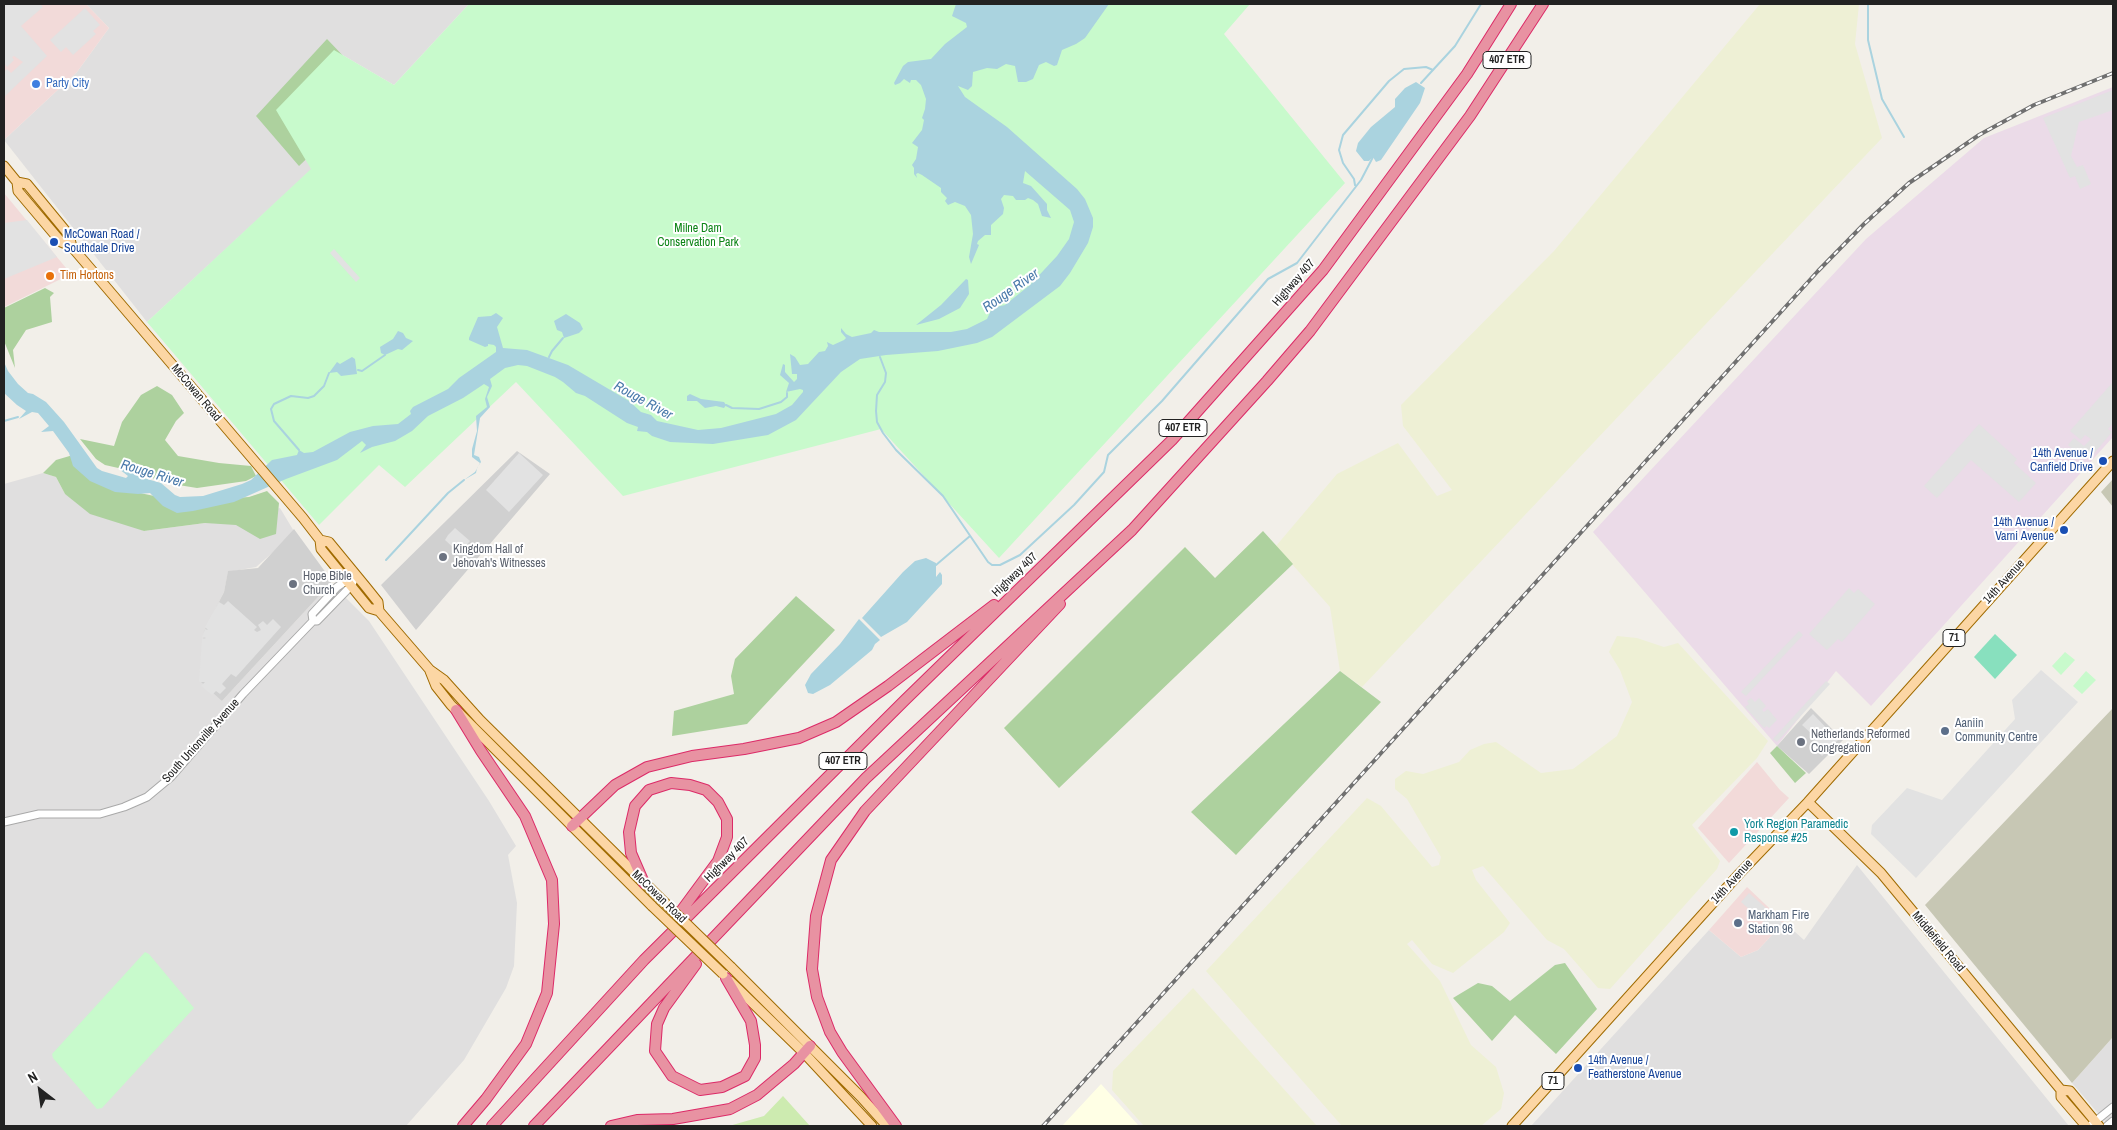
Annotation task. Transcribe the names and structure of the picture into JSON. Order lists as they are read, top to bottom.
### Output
{
  "streets": {
    "highway": ["407 ETR", "Highway 407"],
    "main road": [
      "McCowan Road",
      "14th Avenue",
      "71",
      "Middlefield Road"
    ],
    "street": ["South Unionville Avenue"]
  },
  "crossings": [
    ["McCowan Road", "South Unionville Avenue"],
    ["14th Avenue", "Middlefield Road"]
  ],
  "water": ["Rouge River"],
  "parks": ["Milne Dam Conservation Park"],
  "places": [
    "Party City",
    "McCowan Road / Southdale Drive",
    "Tim Hortons",
    "14th Avenue / Canfield Drive",
    "14th Avenue / Varni Avenue",
    "Kingdom Hall of Jehovah's Witnesses",
    "Hope Bible Church",
    "Aaniin Community Centre",
    "Netherlands Reformed Congregation",
    "York Region Paramedic Response #25",
    "Markham Fire Station 96",
    "14th Avenue / Featherstone Avenue"
  ],
  "north": "top left"
}
